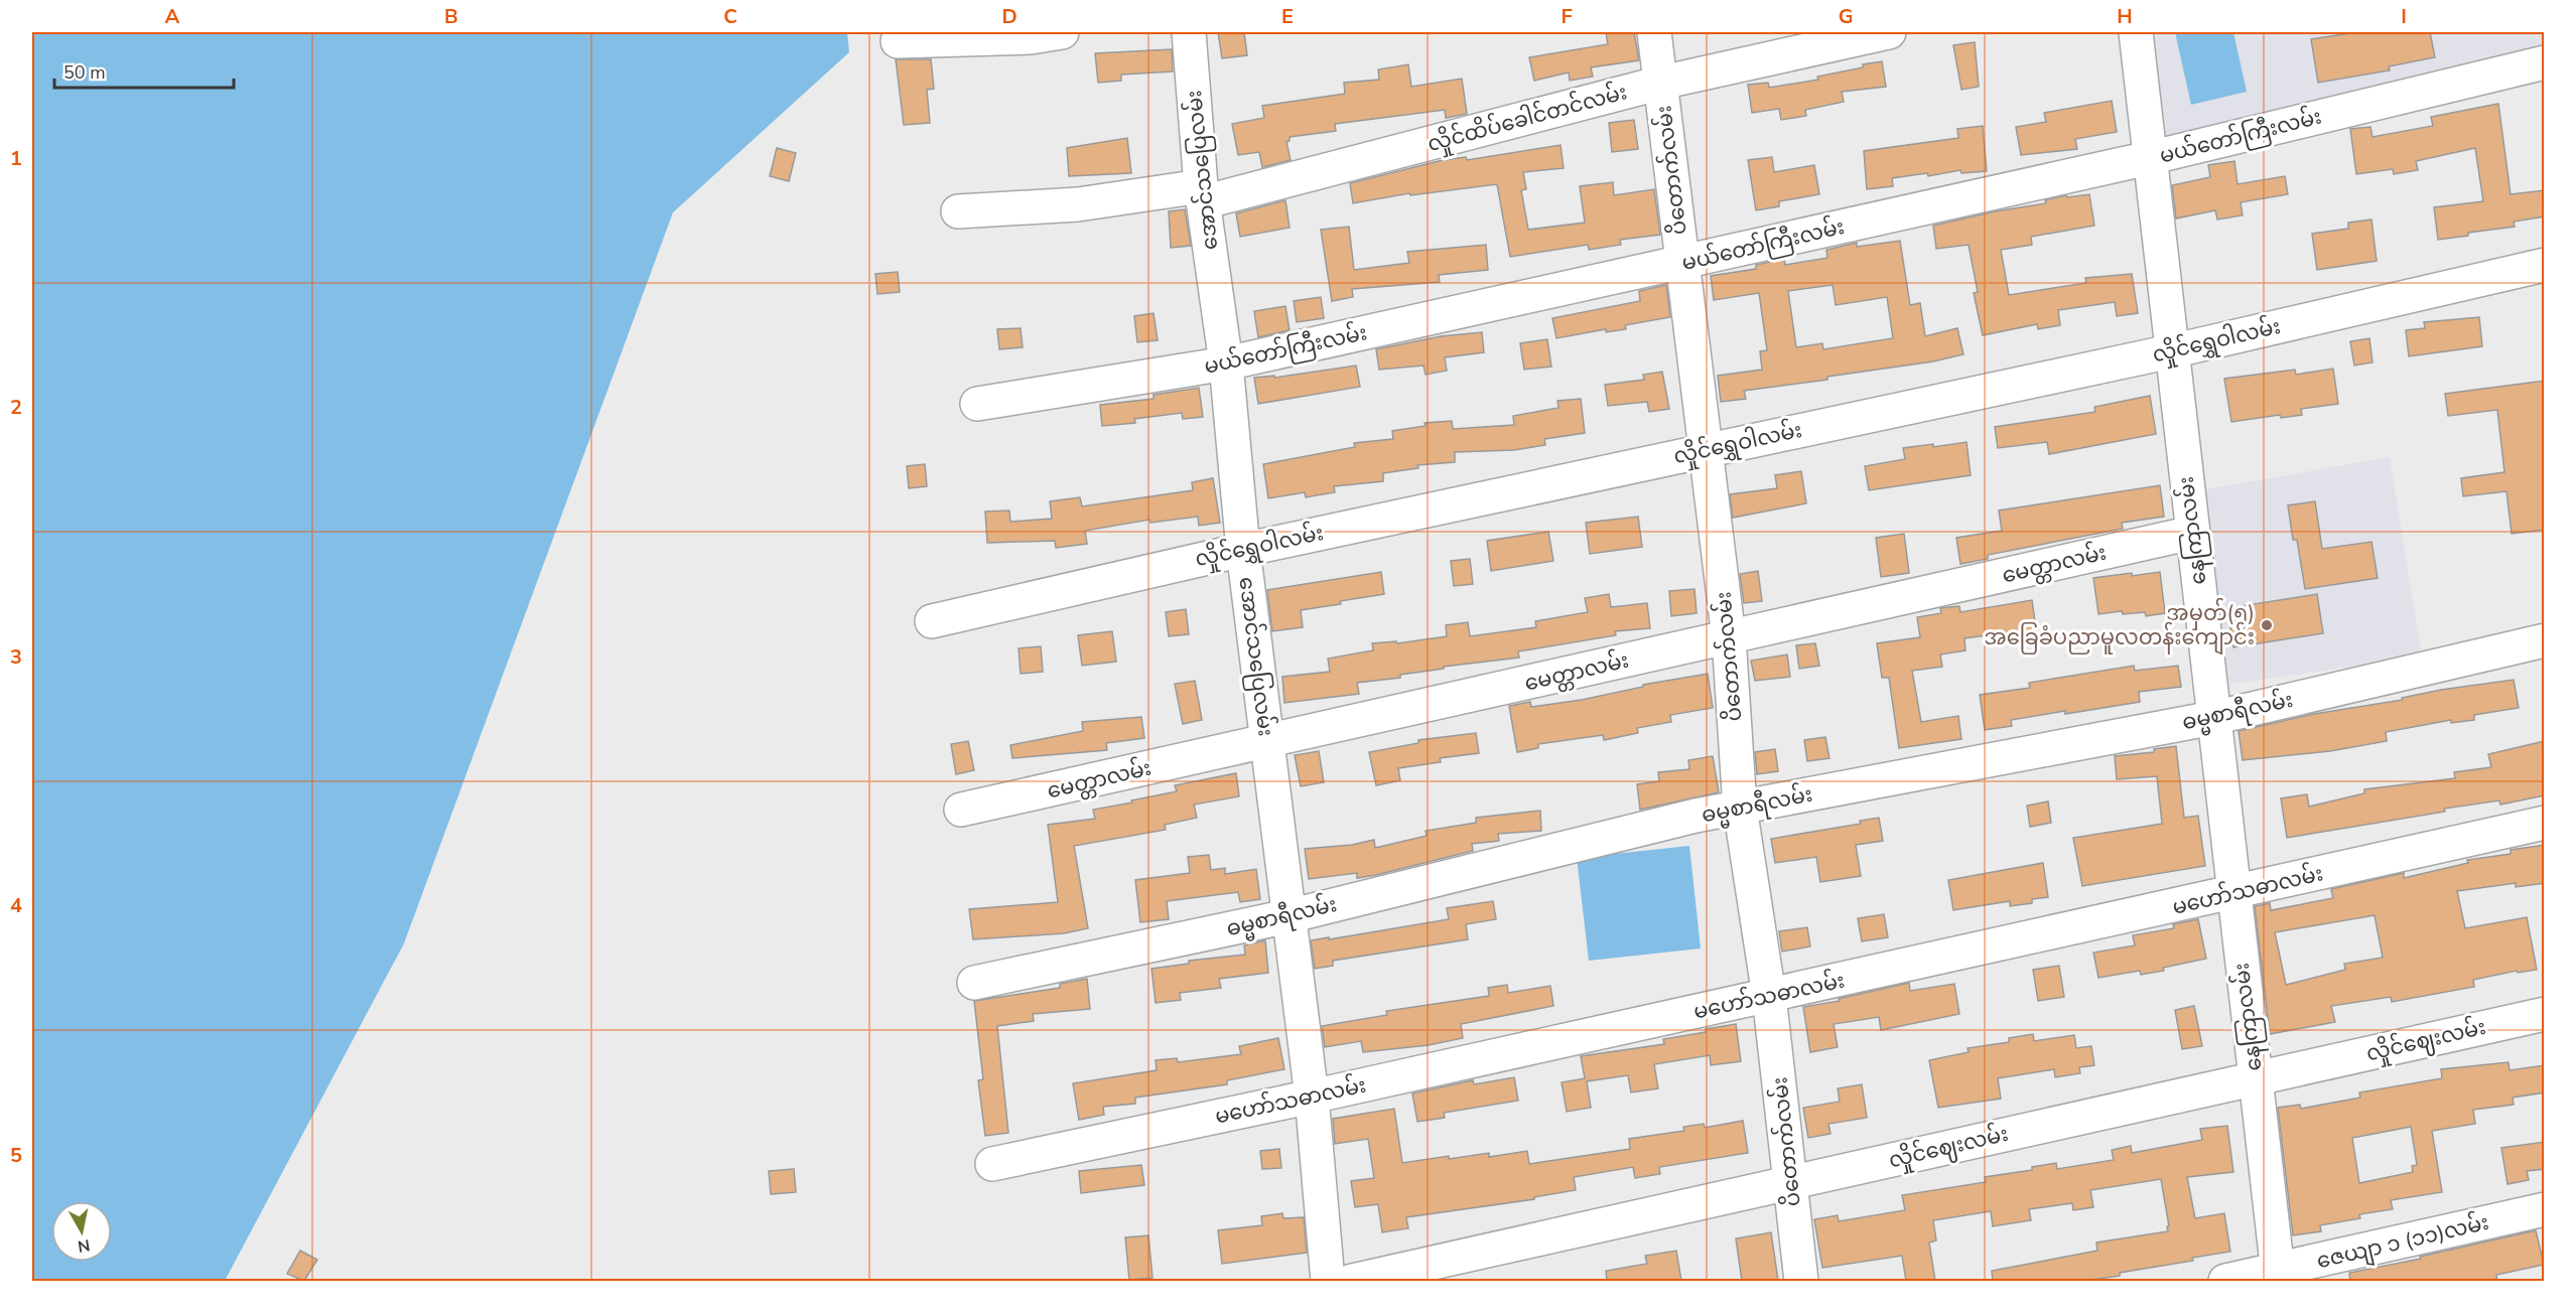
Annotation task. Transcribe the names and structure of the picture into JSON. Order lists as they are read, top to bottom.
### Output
{
  "streets": {
    "street": [
      "လှိုင်ထိပ်ခေါင်တင်လမ်း",
      "မယ်တော်ကြီးလမ်း",
      "အောင်သပြေလမ်း",
      "ပိတောက်လမ်း",
      "လှိုင်ရွှေဝါလမ်း",
      "နေကြာလမ်း",
      "မေတ္တာလမ်း",
      "ဓမ္မစာရီလမ်း",
      "မဟော်သဓာလမ်း",
      "လှိုင်ဈေးလမ်း",
      "ဇေယျာ ၁ (၁၁)လမ်း"
    ]
  },
  "crossings": [
    ["လှိုင်ထိပ်ခေါင်တင်လမ်း", "အောင်သပြေလမ်း"],
    ["လှိုင်ထိပ်ခေါင်တင်လမ်း", "ပိတောက်လမ်း"],
    ["မယ်တော်ကြီးလမ်း", "အောင်သပြေလမ်း"],
    ["မယ်တော်ကြီးလမ်း", "ပိတောက်လမ်း"],
    ["မယ်တော်ကြီးလမ်း", "နေကြာလမ်း"],
    ["အောင်သပြေလမ်း", "လှိုင်ရွှေဝါလမ်း"],
    ["အောင်သပြေလမ်း", "မေတ္တာလမ်း"],
    ["အောင်သပြေလမ်း", "ဓမ္မစာရီလမ်း"],
    ["အောင်သပြေလမ်း", "မဟော်သဓာလမ်း"],
    ["ပိတောက်လမ်း", "လှိုင်ရွှေဝါလမ်း"],
    ["ပိတောက်လမ်း", "မေတ္တာလမ်း"],
    ["ပိတောက်လမ်း", "ဓမ္မစာရီလမ်း"],
    ["ပိတောက်လမ်း", "မဟော်သဓာလမ်း"],
    ["ပိတောက်လမ်း", "လှိုင်ဈေးလမ်း"],
    ["လှိုင်ရွှေဝါလမ်း", "နေကြာလမ်း"],
    ["နေကြာလမ်း", "မေတ္တာလမ်း"],
    ["နေကြာလမ်း", "ဓမ္မစာရီလမ်း"],
    ["နေကြာလမ်း", "မဟော်သဓာလမ်း"],
    ["နေကြာလမ်း", "လှိုင်ဈေးလမ်း"],
    ["နေကြာလမ်း", "ဇေယျာ ၁ (၁၁)လမ်း"]
  ],
  "places": ["အမှတ်(၅) အခြေခံပညာမူလတန်းကျောင်း"],
  "scale_bar": "50 m",
  "north": "bottom",
  "grid": {
    "columns": [
      "A",
      "B",
      "C",
      "D",
      "E",
      "F",
      "G",
      "H",
      "I"
    ],
    "rows": [
      "1",
      "2",
      "3",
      "4",
      "5"
    ]
  }
}
